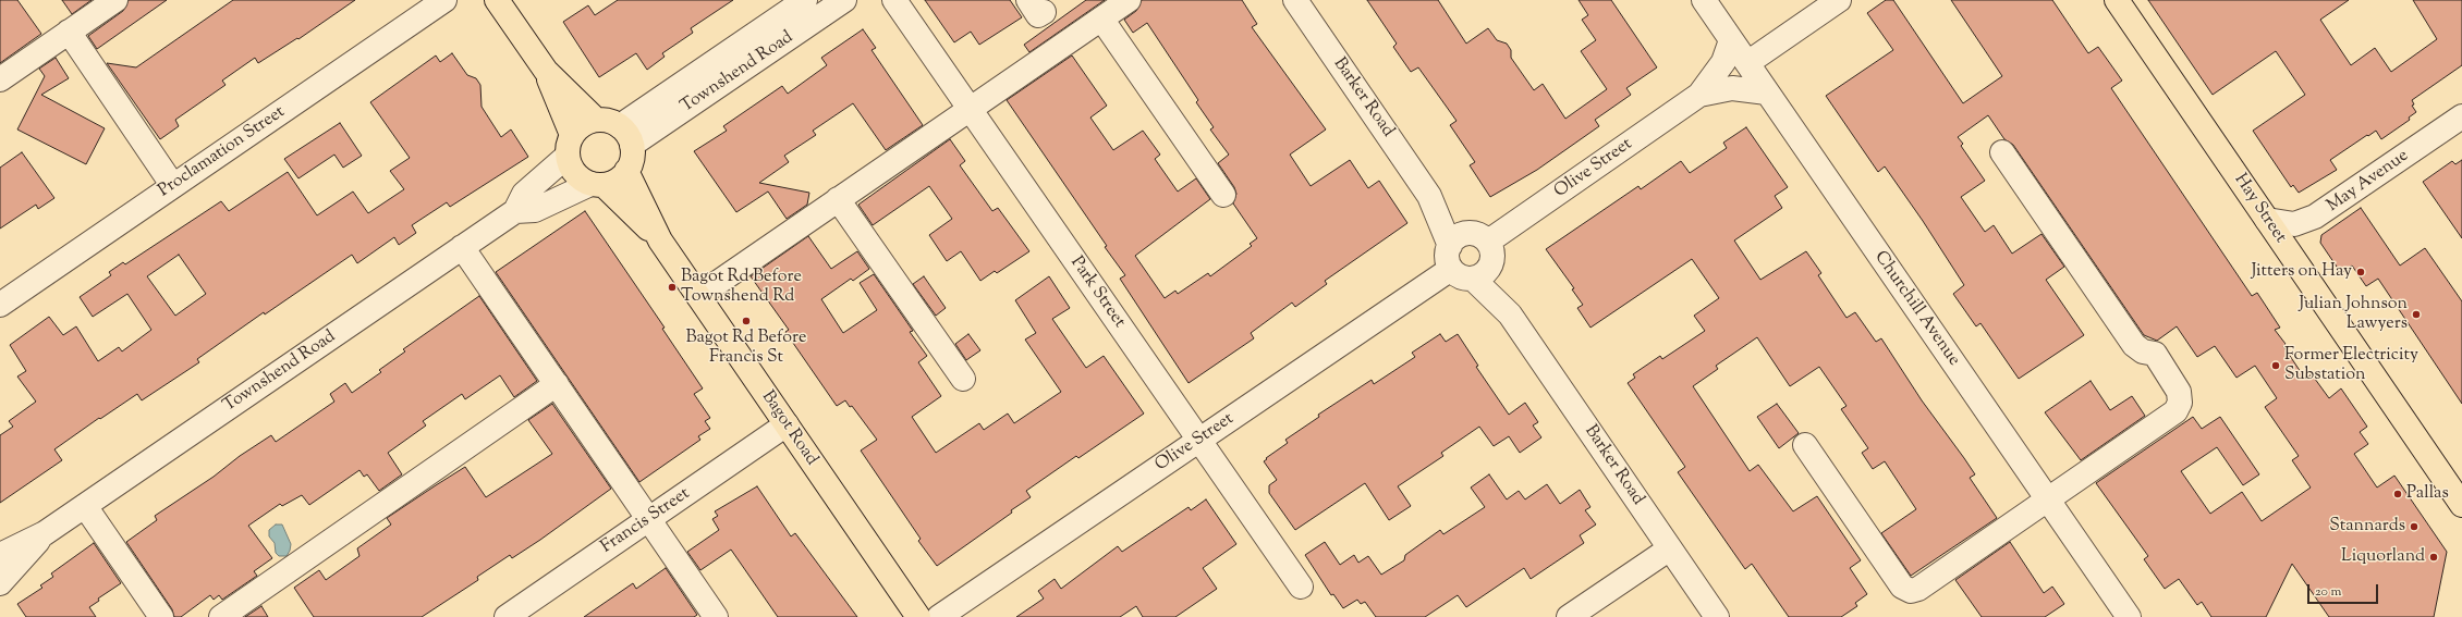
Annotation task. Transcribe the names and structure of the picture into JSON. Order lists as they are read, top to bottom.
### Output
{
  "streets": {
    "main road": ["Hay Street", "Bagot Road"],
    "street": [
      "Townshend Road",
      "Barker Road",
      "Proclamation Street",
      "Olive Street",
      "May Avenue",
      "Park Street",
      "Churchill Avenue",
      "Francis Street"
    ]
  },
  "crossings": [
    ["Townshend Road", "Bagot Road"],
    ["Barker Road", "Olive Street"],
    ["Olive Street", "Park Street"],
    ["Olive Street", "Churchill Avenue"],
    ["May Avenue", "Hay Street"],
    ["Bagot Road", "Francis Street"]
  ],
  "places": [
    "Jitters on Hay",
    "Bagot Rd Before Townshend Rd",
    "Julian Johnson Lawyers",
    "Bagot Rd Before Francis St",
    "Former Electricity Substation",
    "Pallas",
    "Stannards",
    "Liquorland"
  ],
  "scale_bar": "20 m"
}
